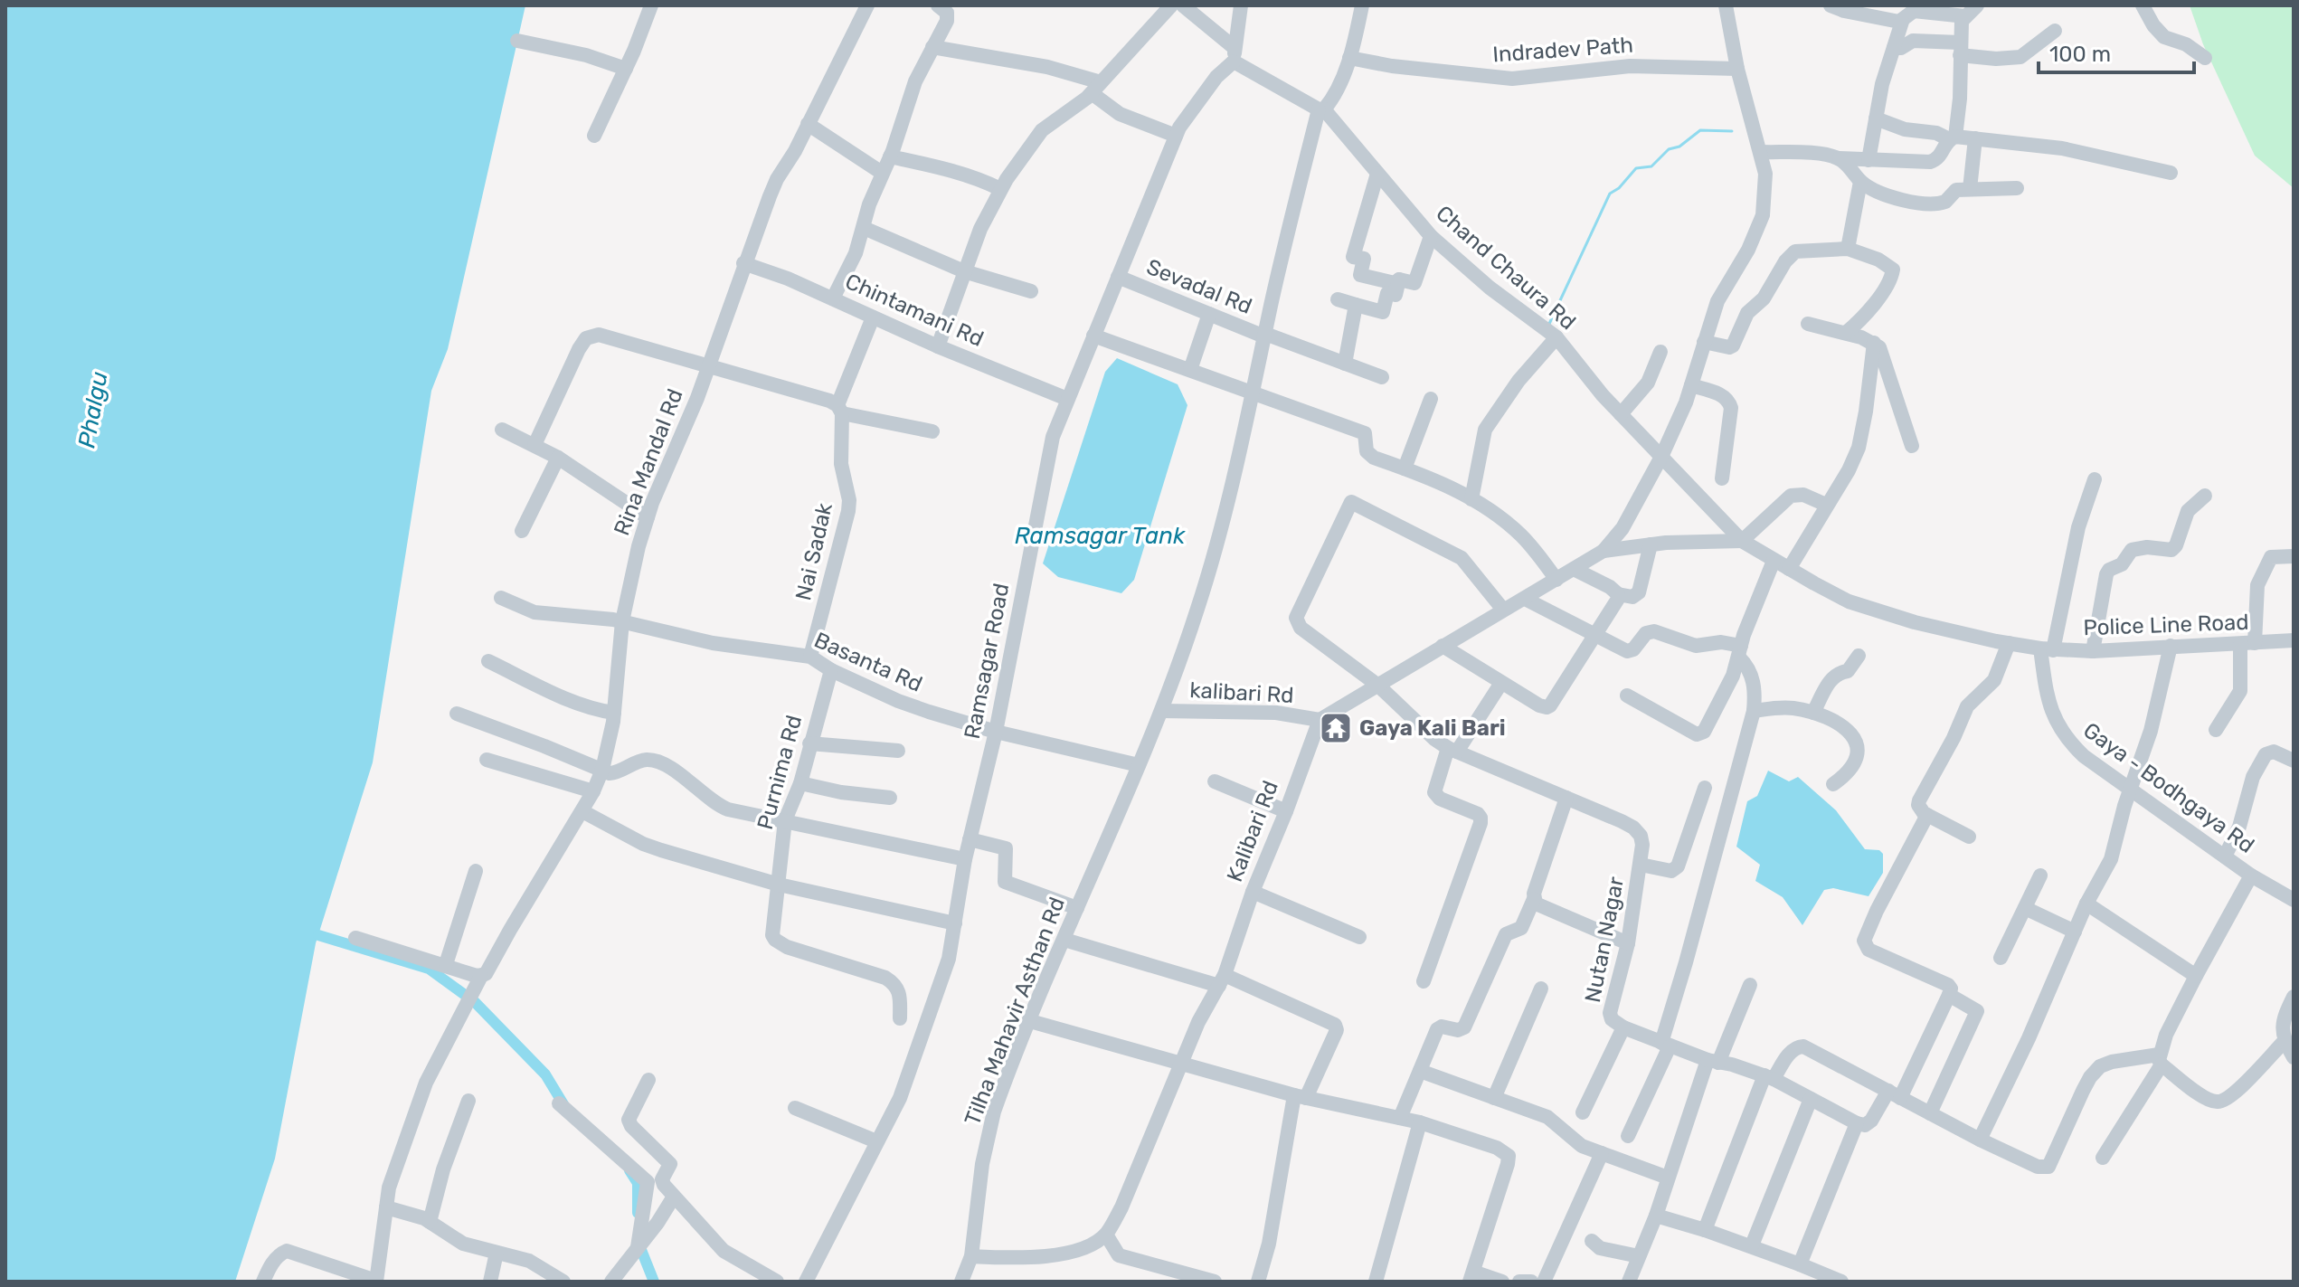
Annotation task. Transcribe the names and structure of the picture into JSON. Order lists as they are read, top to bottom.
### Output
{
  "streets": {
    "street": [
      "Indradev Path",
      "Chand Chaura Rd",
      "Sevadal Rd",
      "Chintamani Rd",
      "Rina Mandal Rd",
      "Nai Sadak",
      "Police Line Road",
      "Ramsagar Road",
      "Basanta Rd",
      "kalibari Rd",
      "Purnima Rd",
      "Gaya - Bodhgaya Rd",
      "Kalibari Rd",
      "Nutan Nagar",
      "Tilha Mahavir Asthan Rd"
    ]
  },
  "crossings": [
    ["Indradev Path", "Tilha Mahavir Asthan Rd"],
    ["Chand Chaura Rd", "Kalibari Rd"],
    ["Chand Chaura Rd", "Tilha Mahavir Asthan Rd"],
    ["Sevadal Rd", "Ramsagar Road"],
    ["Sevadal Rd", "Tilha Mahavir Asthan Rd"],
    ["Chintamani Rd", "Rina Mandal Rd"],
    ["Chintamani Rd", "Nai Sadak"],
    ["Chintamani Rd", "Ramsagar Road"],
    ["Rina Mandal Rd", "Basanta Rd"],
    ["Nai Sadak", "Basanta Rd"],
    ["Police Line Road", "Gaya - Bodhgaya Rd"],
    ["Ramsagar Road", "Basanta Rd"],
    ["Basanta Rd", "Purnima Rd"],
    ["Basanta Rd", "Tilha Mahavir Asthan Rd"],
    ["kalibari Rd", "Kalibari Rd"],
    ["kalibari Rd", "Tilha Mahavir Asthan Rd"],
    ["Kalibari Rd", "Nutan Nagar"]
  ],
  "water": ["Phalgu", "Ramsagar Tank"],
  "places": {
    "temple": ["Gaya Kali Bari"]
  },
  "scale_bar": "100 m"
}
